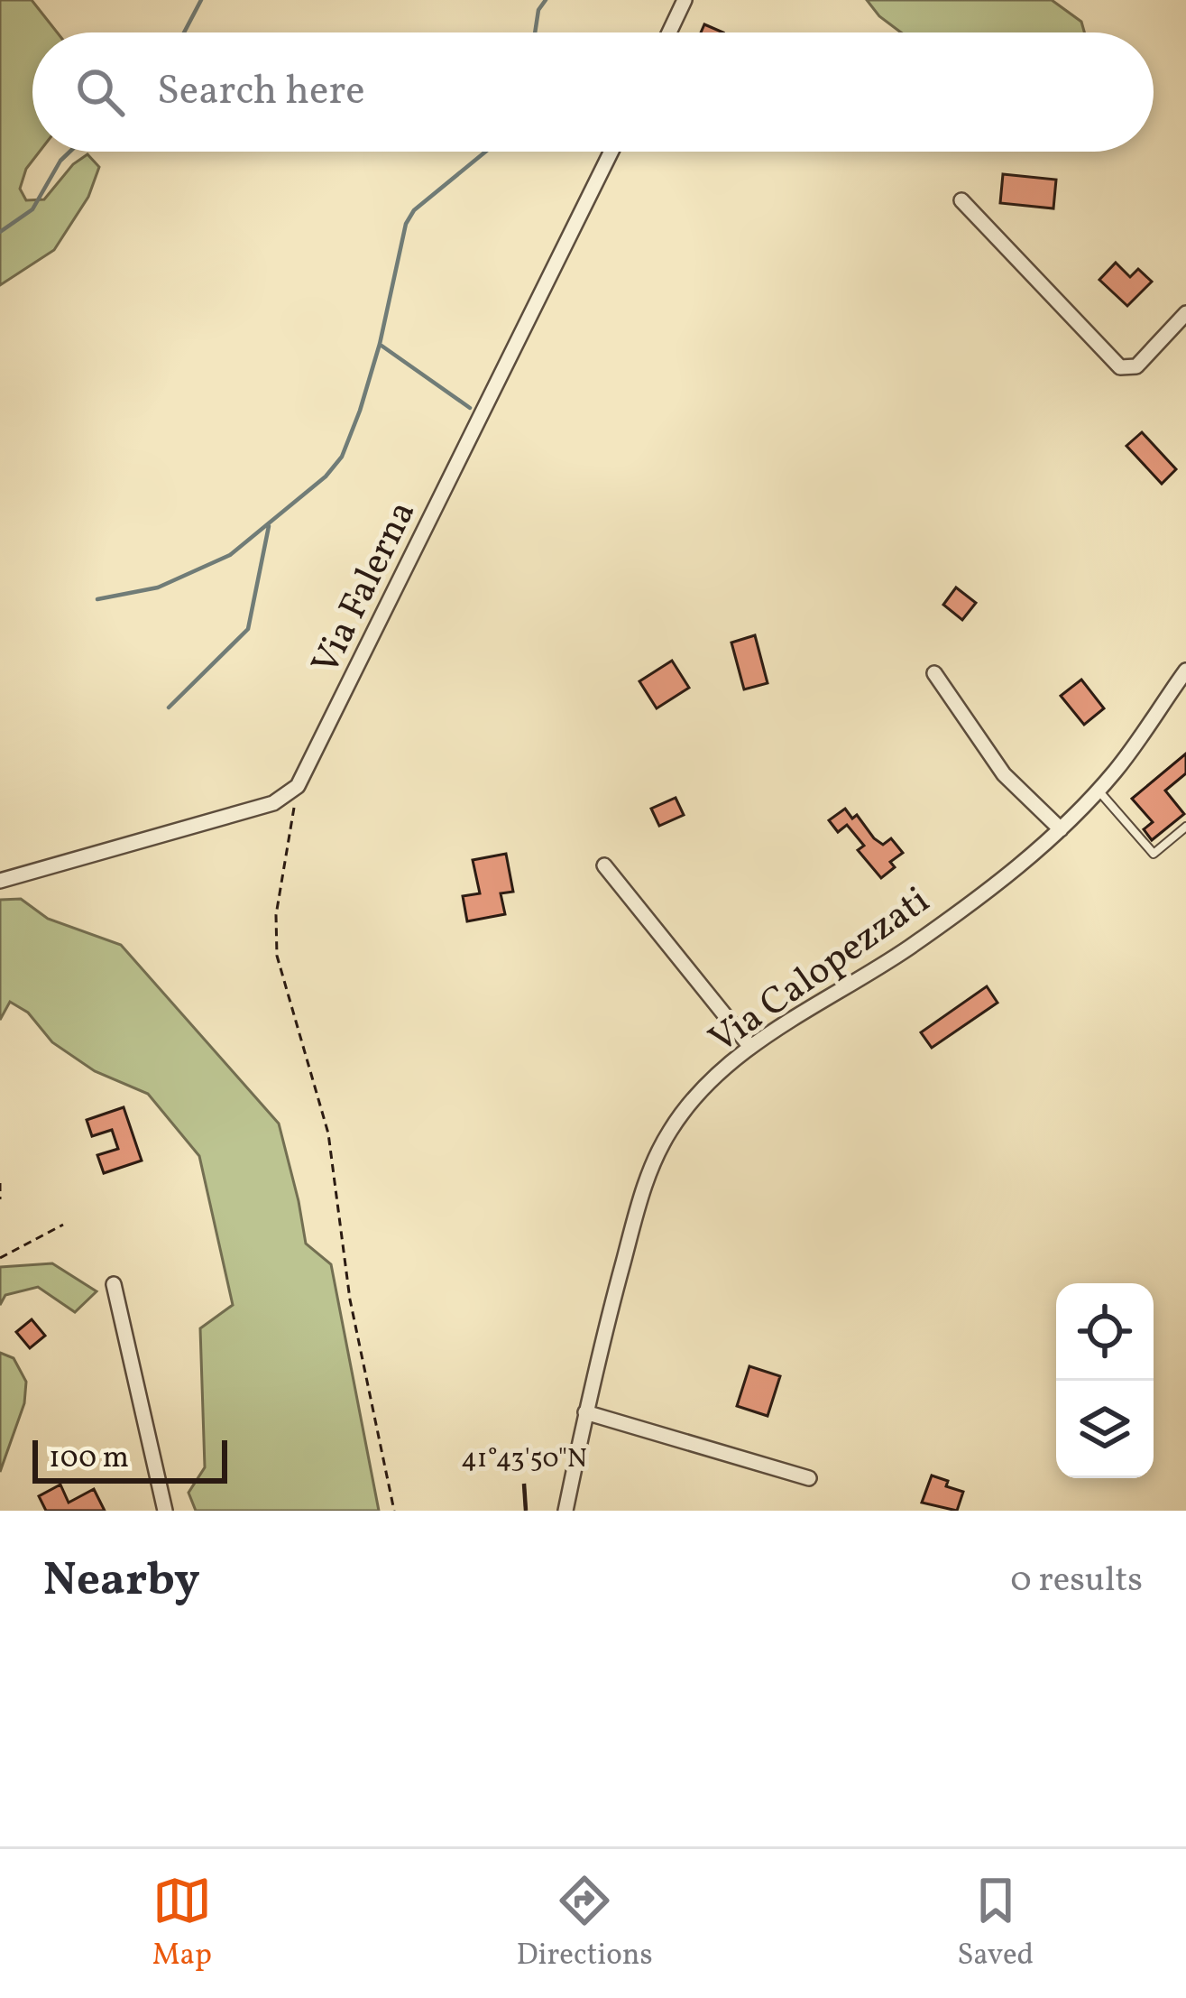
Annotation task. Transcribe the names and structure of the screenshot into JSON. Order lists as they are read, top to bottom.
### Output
{
  "streets": {
    "street": ["Via Falerna", "Via Calopezzati"]
  },
  "scale_bar": "100 m",
  "page": {
    "search": "Search here",
    "scale": "100 m",
    "heading": ["Nearby", "0 results"],
    "nav": ["Map", "Directions", "Saved"]
  },
  "coordinates": ["41°43'50\"N"]
}
